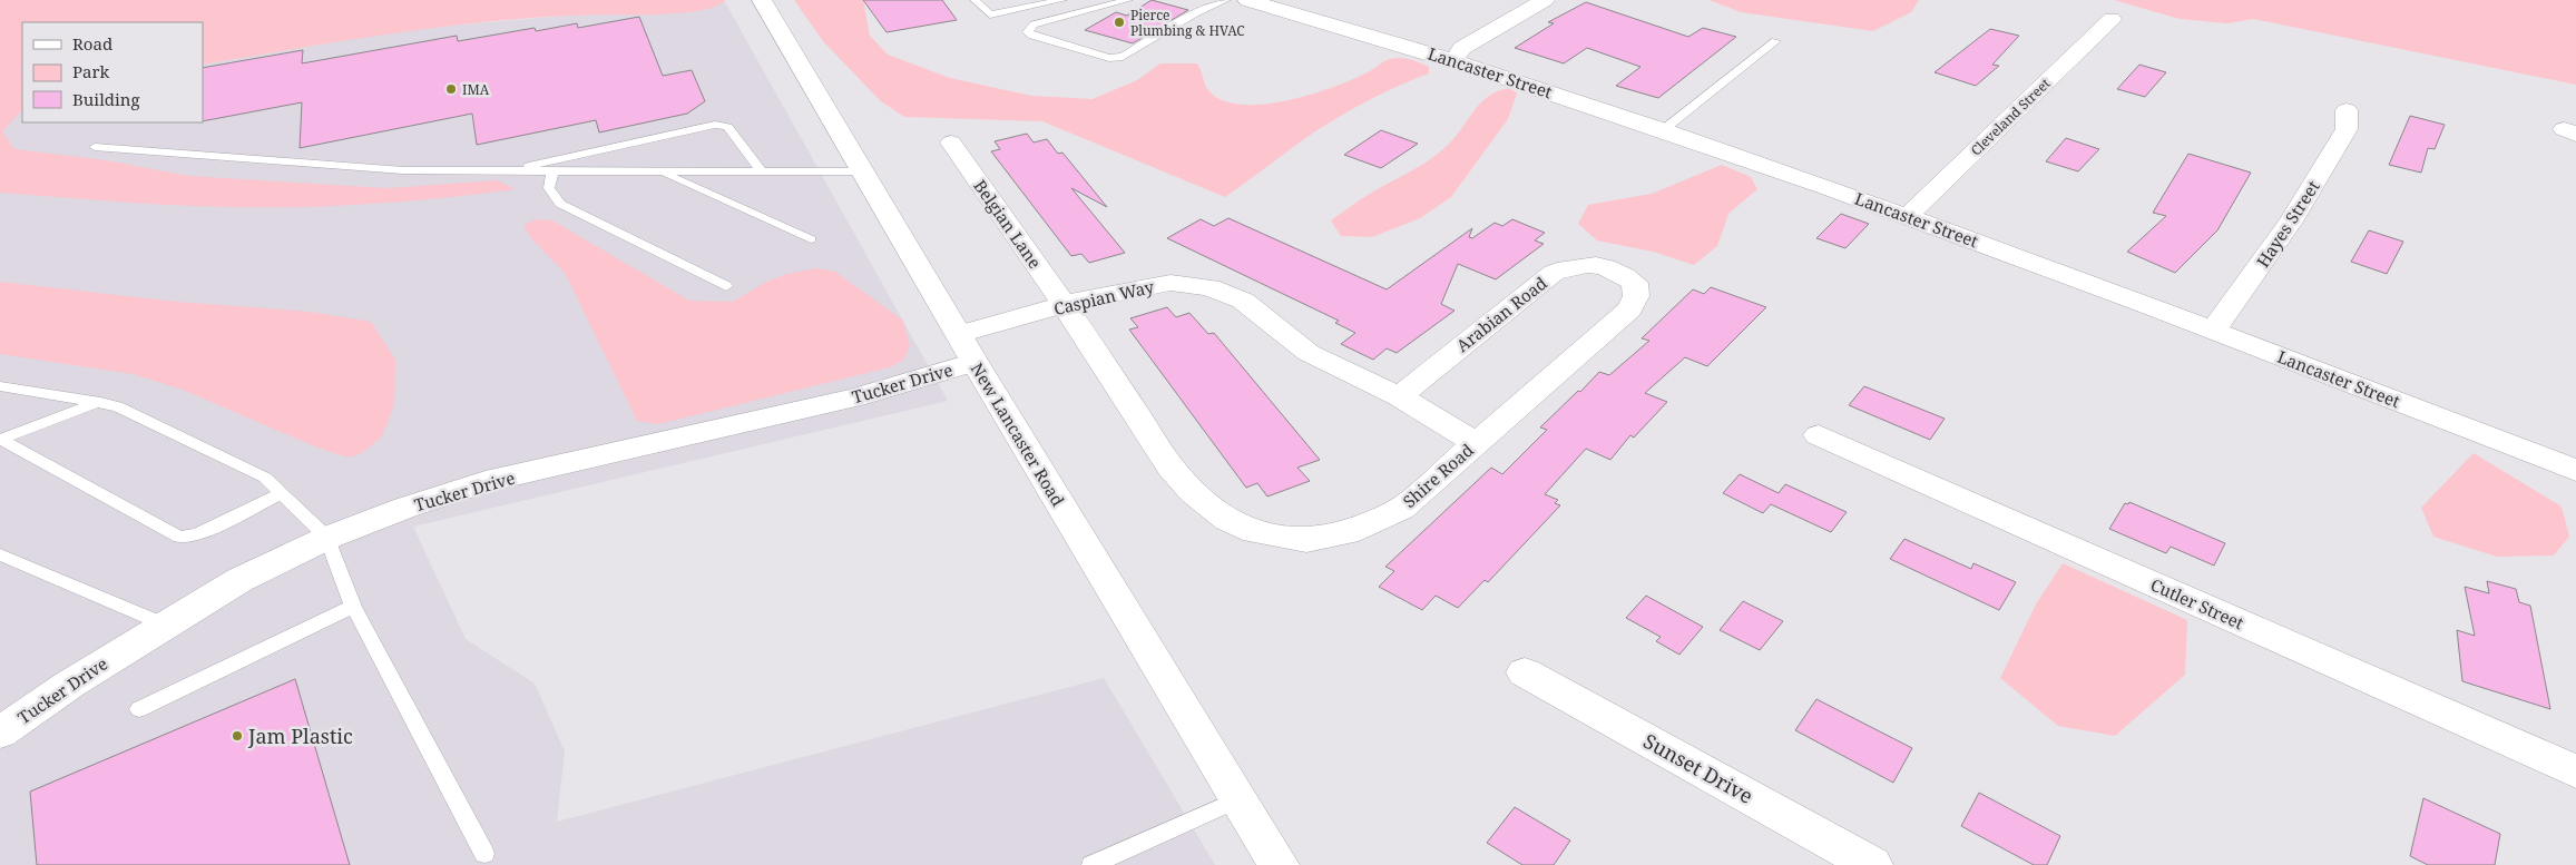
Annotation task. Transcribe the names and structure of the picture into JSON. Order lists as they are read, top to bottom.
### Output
{
  "streets": {
    "street": [
      "Lancaster Street",
      "Cleveland Street",
      "Belgian Lane",
      "Hayes Street",
      "Caspian Way",
      "Arabian Road",
      "Tucker Drive",
      "New Lancaster Road",
      "Shire Road",
      "Cutler Street",
      "Sunset Drive"
    ]
  },
  "crossings": [
    ["Lancaster Street", "Cleveland Street"],
    ["Lancaster Street", "Hayes Street"],
    ["Belgian Lane", "Caspian Way"],
    ["Belgian Lane", "Shire Road"],
    ["Caspian Way", "Arabian Road"],
    ["Caspian Way", "New Lancaster Road"],
    ["Caspian Way", "Shire Road"],
    ["Arabian Road", "Shire Road"],
    ["Tucker Drive", "New Lancaster Road"]
  ],
  "places": ["Pierce Plumbing & HVAC", "IMA", "Jam Plastic"],
  "legend": ["Road", "Park", "Building"]
}
